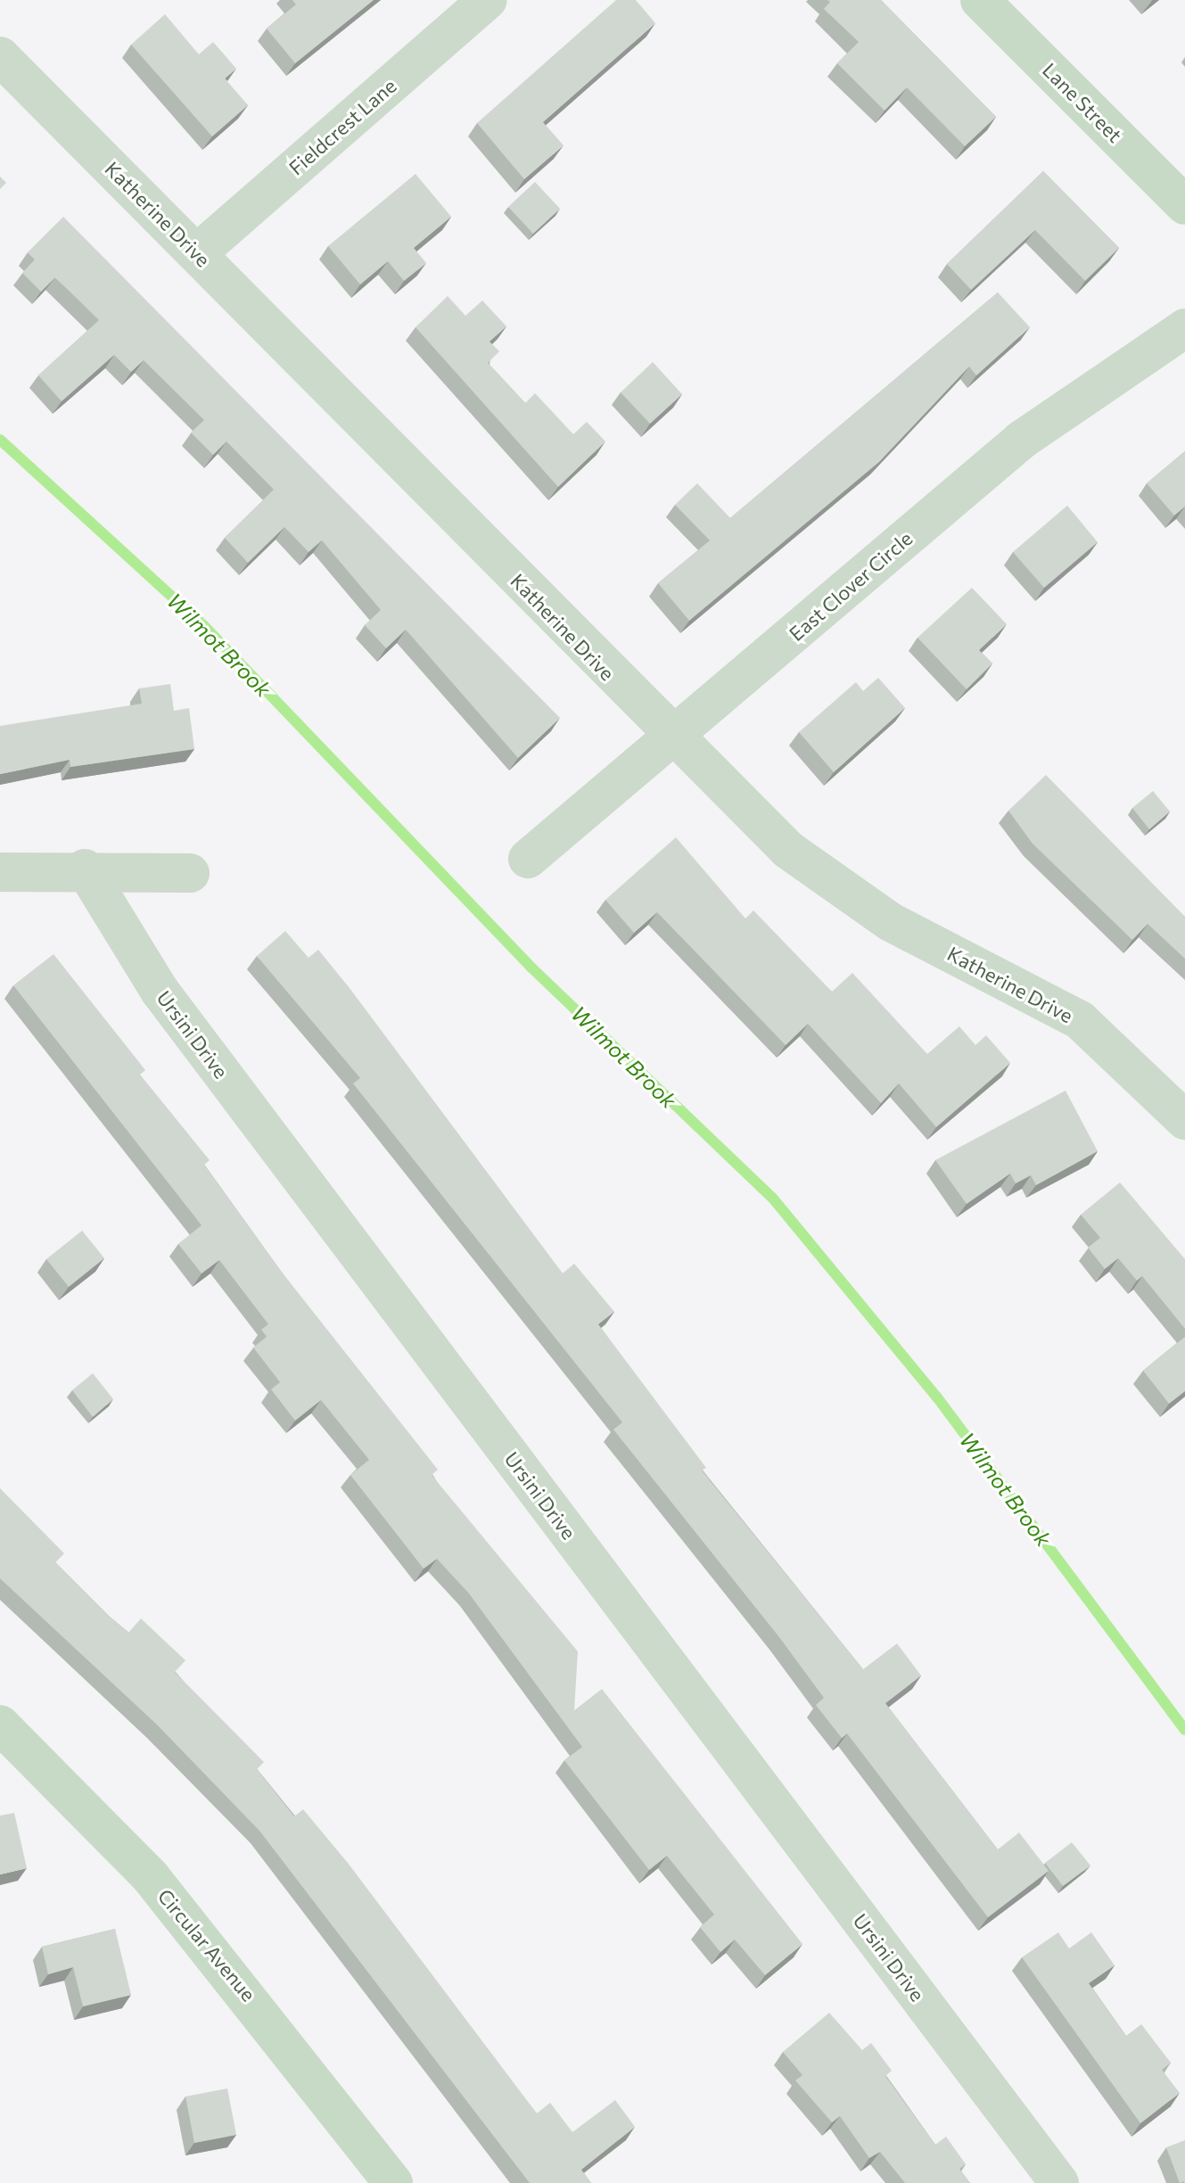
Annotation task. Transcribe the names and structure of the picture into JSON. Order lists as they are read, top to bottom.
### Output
{
  "streets": {
    "main road": ["Lane Street", "Circular Avenue"],
    "street": [
      "Fieldcrest Lane",
      "Katherine Drive",
      "East Clover Circle",
      "Ursini Drive"
    ]
  },
  "crossings": [
    ["Fieldcrest Lane", "Katherine Drive"],
    ["Katherine Drive", "East Clover Circle"]
  ],
  "water": ["Wilmot Brook"]
}
